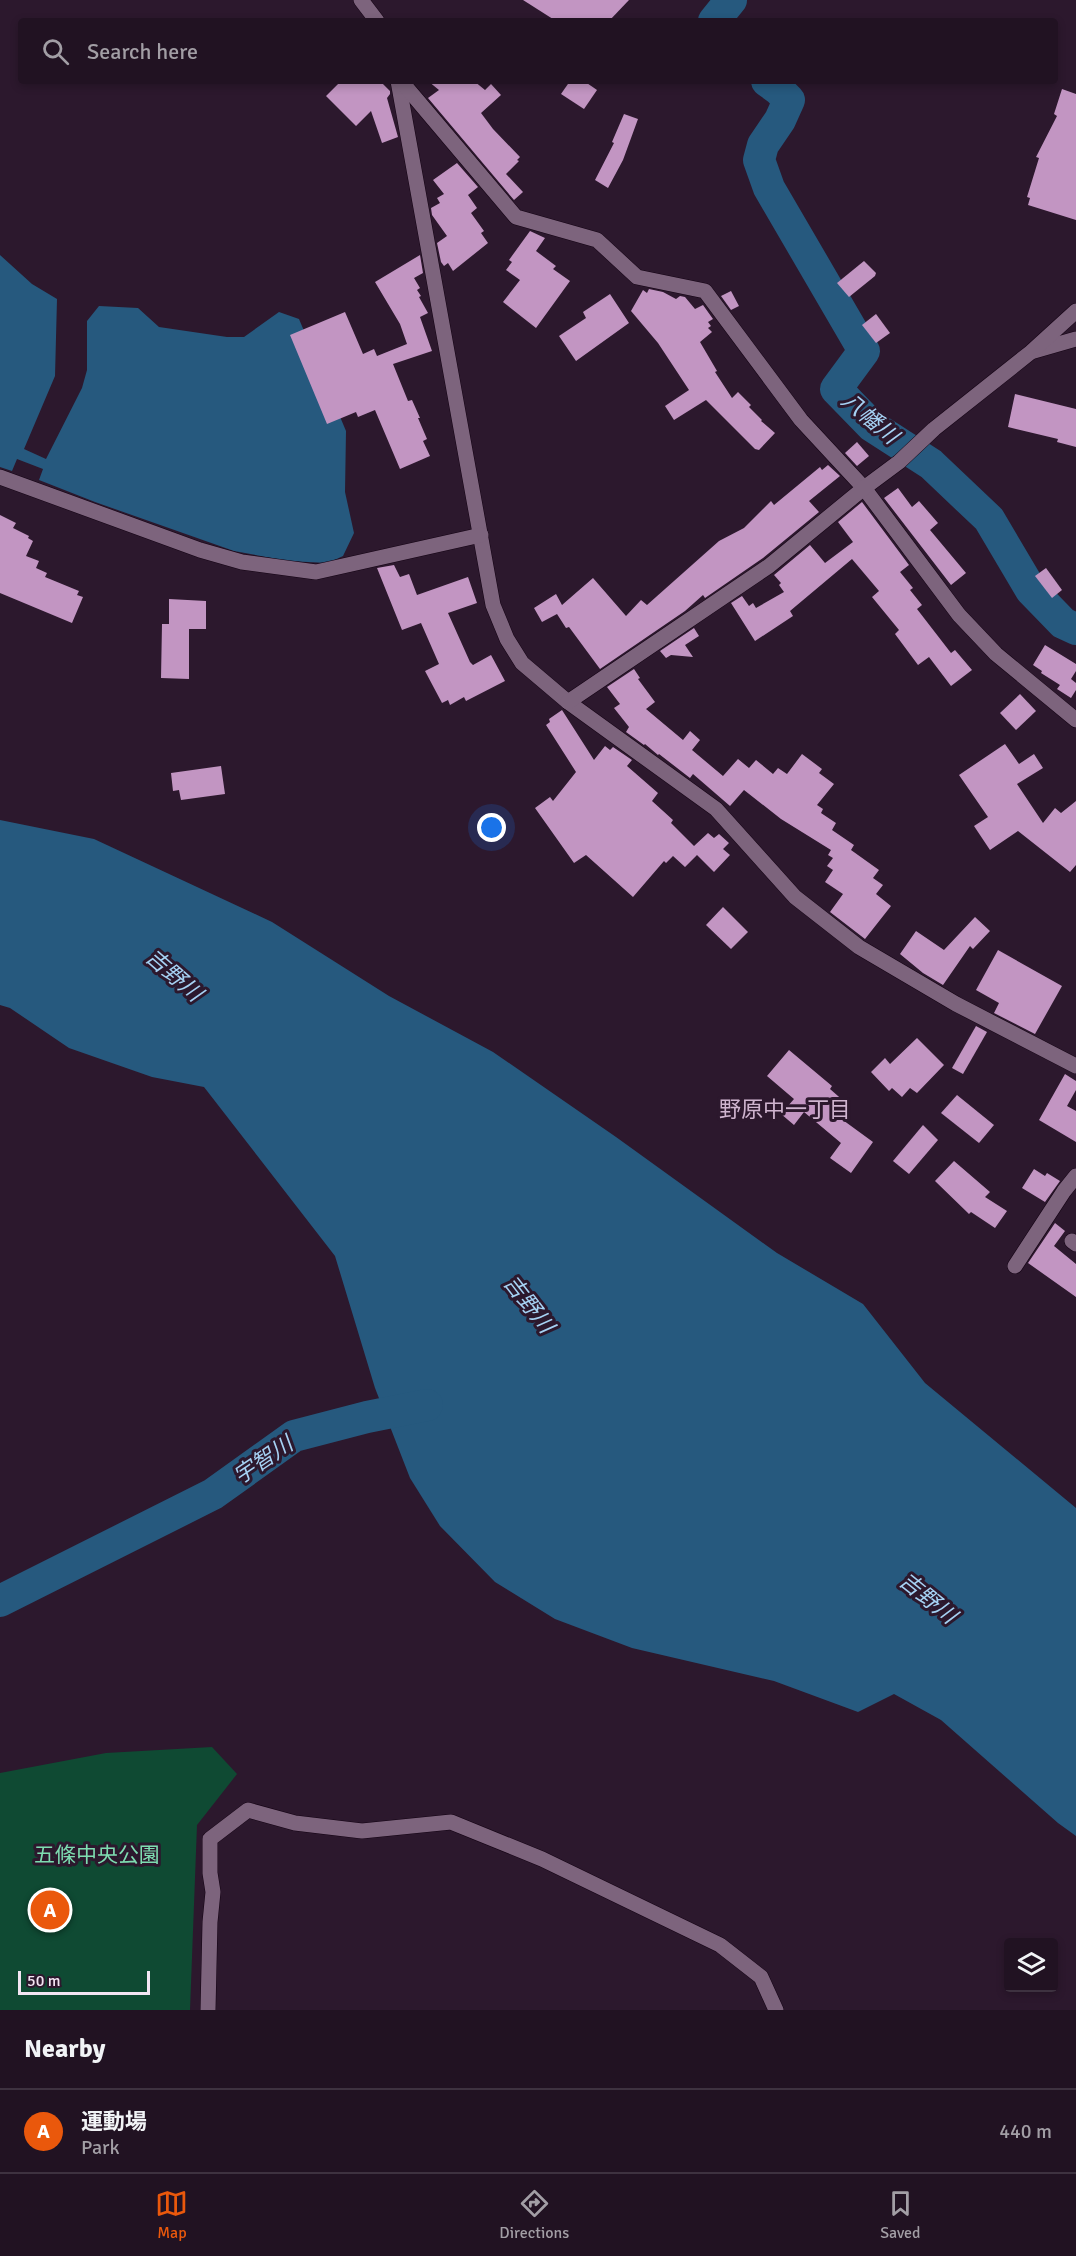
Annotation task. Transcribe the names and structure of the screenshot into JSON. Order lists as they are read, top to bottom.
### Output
{
  "districts": ["野原中一丁目"],
  "water": ["八幡川", "吉野川", "宇智川"],
  "parks": ["五條中央公園"],
  "scale_bar": "50 m",
  "page": {
    "search": "Search here",
    "pins": "A",
    "scale": "50 m",
    "heading": "Nearby",
    "list": [
      {
        "mark": "A",
        "name": "運動場",
        "note": "Park",
        "value": "440 m"
      }
    ],
    "nav": ["Map", "Directions", "Saved"]
  }
}
